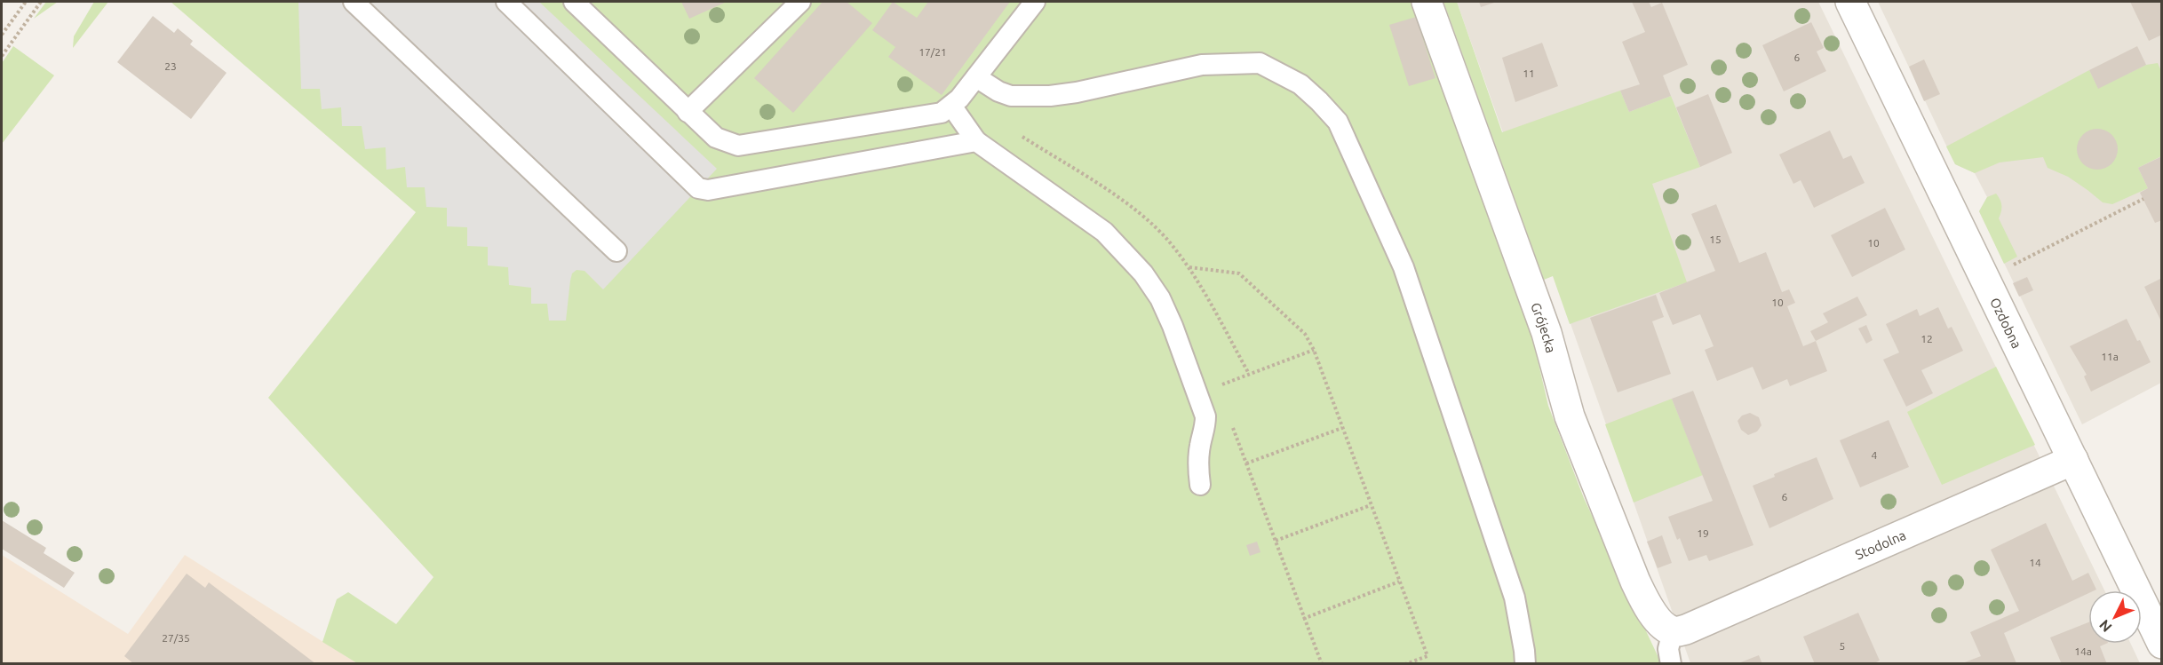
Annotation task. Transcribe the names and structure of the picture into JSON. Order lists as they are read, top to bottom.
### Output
{
  "streets": {
    "street": ["Ozdobna", "Grójecka", "Stodolna"]
  },
  "crossings": [
    ["Ozdobna", "Stodolna"],
    ["Grójecka", "Stodolna"]
  ],
  "house_numbers": [
    "17/21",
    "6",
    "23",
    "11",
    "15",
    "10",
    "10",
    "12",
    "11a",
    "4",
    "6",
    "19",
    "14",
    "27/35",
    "5",
    "14a"
  ],
  "north": "bottom left"
}
